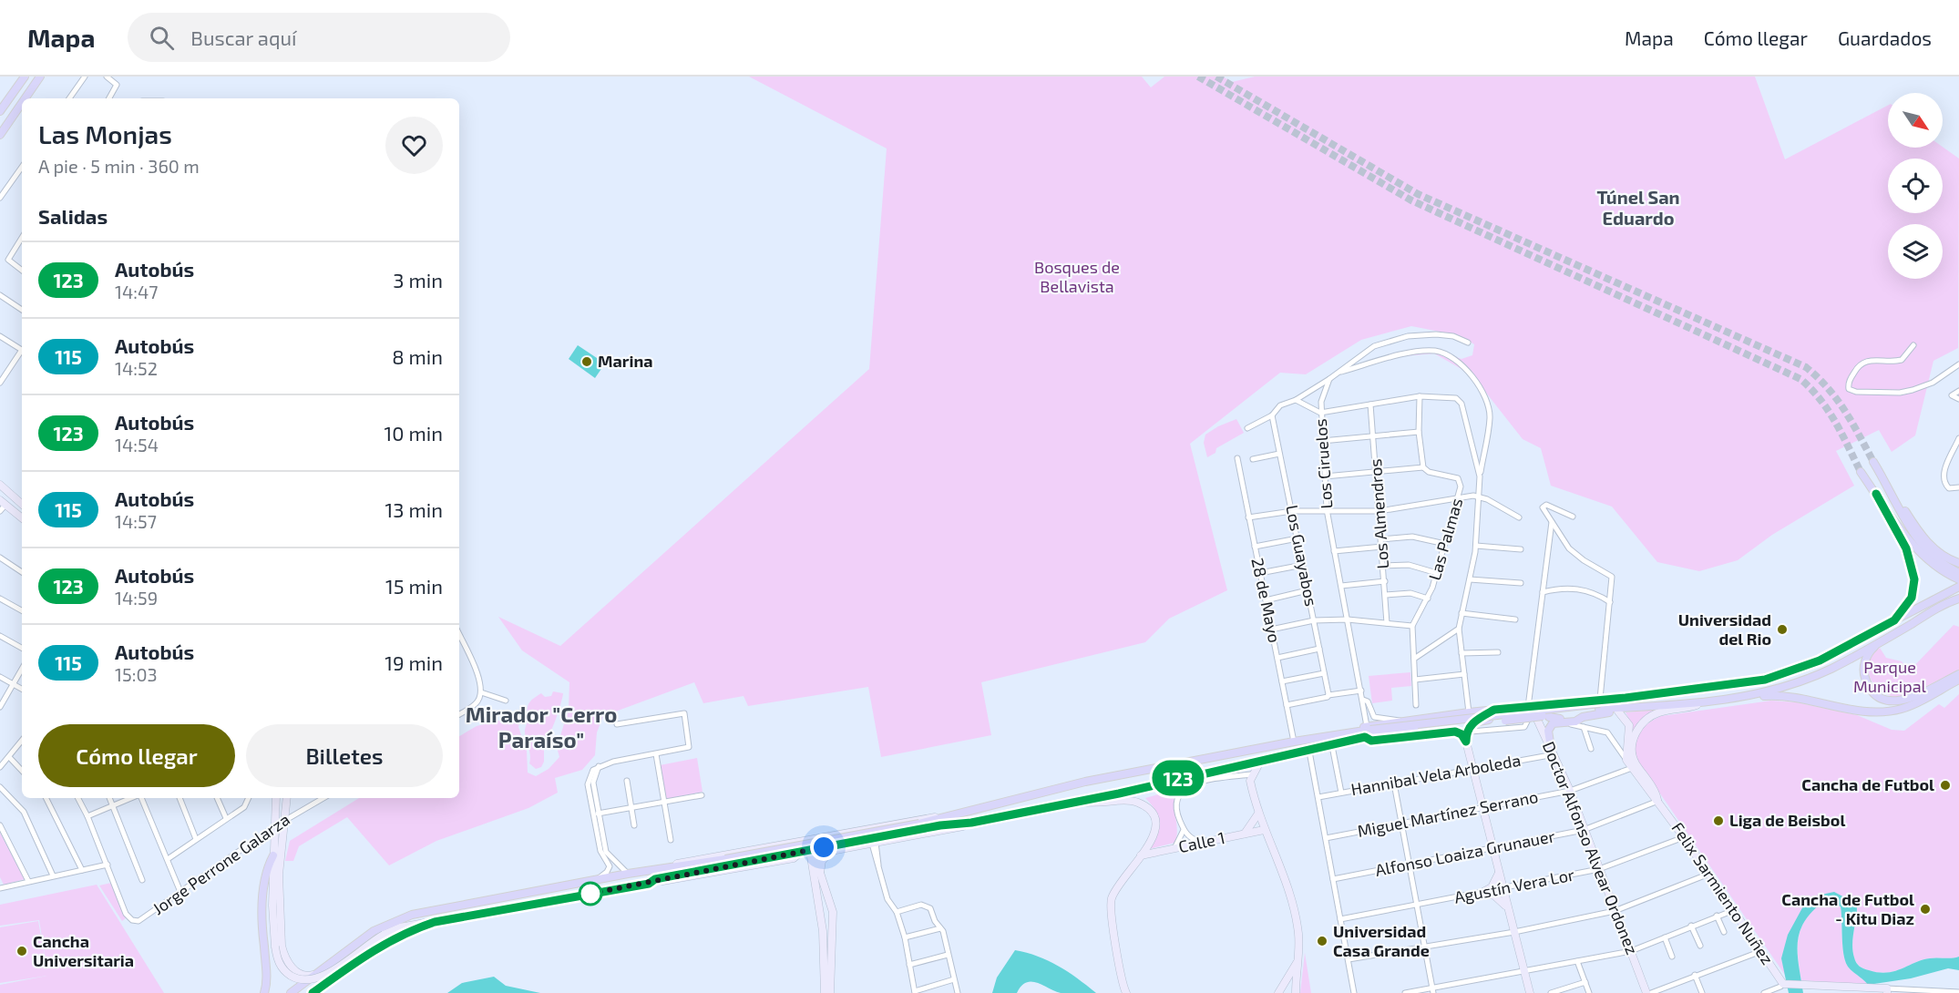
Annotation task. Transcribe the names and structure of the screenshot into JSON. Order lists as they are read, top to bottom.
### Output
{
  "streets": {
    "street": [
      "Los Ciruelos",
      "Los Almendros",
      "Las Palmas",
      "Los Guayabos",
      "28 de Mayo",
      "Hannibal Vela Arboleda",
      "Miguel Martínez Serrano",
      "Calle 1",
      "Doctor Alfonso Alvear Ordonez",
      "Alfonso Loaiza Grunauer",
      "Jorge Perrone Galarza",
      "Agustín Vera Lor",
      "Felix Sarmiento Nuñez"
    ]
  },
  "crossings": [
    ["Hannibal Vela Arboleda", "Doctor Alfonso Alvear Ordonez"],
    ["Miguel Martínez Serrano", "Doctor Alfonso Alvear Ordonez"],
    ["Miguel Martínez Serrano", "Felix Sarmiento Nuñez"],
    ["Doctor Alfonso Alvear Ordonez", "Alfonso Loaiza Grunauer"],
    ["Doctor Alfonso Alvear Ordonez", "Agustín Vera Lor"],
    ["Alfonso Loaiza Grunauer", "Felix Sarmiento Nuñez"],
    ["Agustín Vera Lor", "Felix Sarmiento Nuñez"]
  ],
  "districts": ["Túnel San Eduardo", "Mirador \"Cerro Paraíso\""],
  "parks": ["Bosques de Bellavista", "Parque Municipal"],
  "places": [
    "Marina",
    "Universidad del Rio",
    "Cancha de Futbol",
    "Liga de Beisbol",
    "Cancha de Futbol - Kitu Diaz",
    "Universidad Casa Grande",
    "Cancha Universitaria"
  ],
  "lines": ["bus line 123"],
  "north": "bottom right",
  "page": {
    "header": "Mapa",
    "search": "Buscar aquí",
    "nav": ["Mapa", "Cómo llegar", "Guardados"],
    "on_map": "123",
    "heading": [
      ["Las Monjas", "A pie · 5 min · 360 m"],
      "Salidas"
    ],
    "list": [
      {
        "mark": "123",
        "name": "Autobús",
        "note": "14:47",
        "value": "3 min"
      },
      {
        "mark": "115",
        "name": "Autobús",
        "note": "14:52",
        "value": "8 min"
      },
      {
        "mark": "123",
        "name": "Autobús",
        "note": "14:54",
        "value": "10 min"
      },
      {
        "mark": "115",
        "name": "Autobús",
        "note": "14:57",
        "value": "13 min"
      },
      {
        "mark": "123",
        "name": "Autobús",
        "note": "14:59",
        "value": "15 min"
      },
      {
        "mark": "115",
        "name": "Autobús",
        "note": "15:03",
        "value": "19 min"
      }
    ],
    "buttons": ["Cómo llegar", "Billetes"]
  }
}
